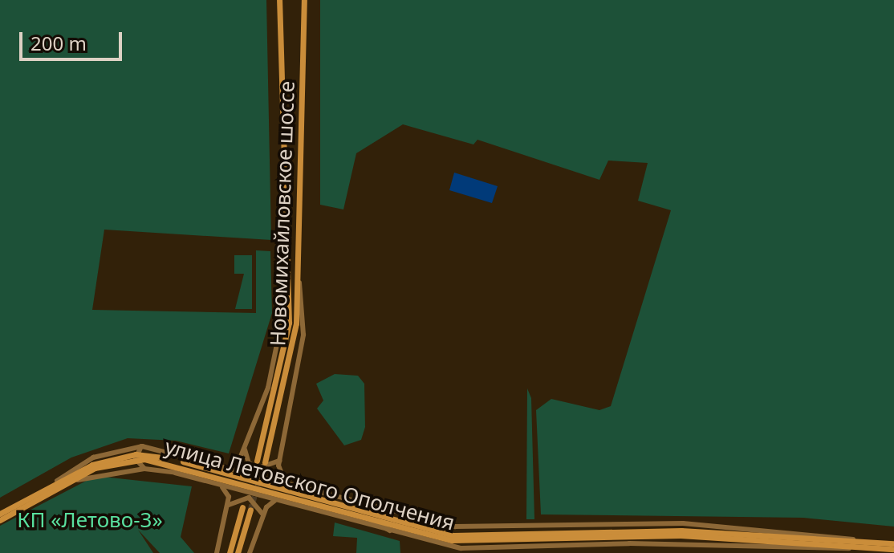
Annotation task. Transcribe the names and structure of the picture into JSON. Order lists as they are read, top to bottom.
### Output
{
  "streets": {
    "main road": ["Новомихайловское шоссе", "улица Летовского Ополчения"]
  },
  "parks": ["КП «Летово-3»"],
  "scale_bar": "200 m"
}
